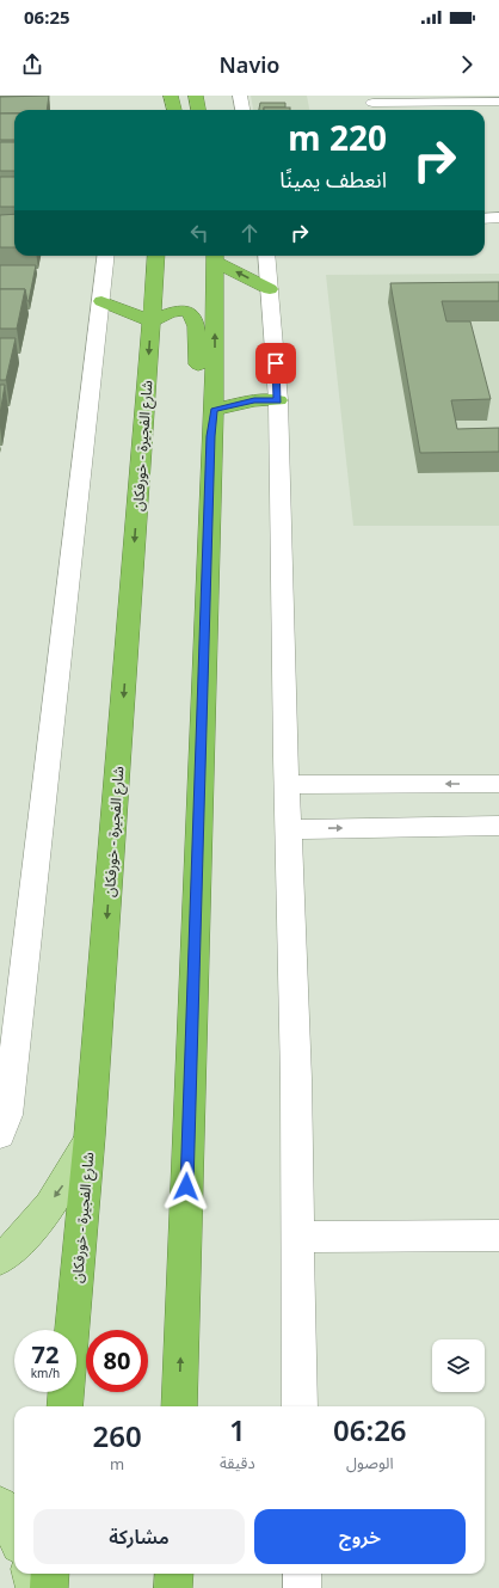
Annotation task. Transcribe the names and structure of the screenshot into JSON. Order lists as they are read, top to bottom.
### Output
{
  "streets": {
    "highway": ["شارع الفجيرة - خورفكان"]
  },
  "page": {
    "status": "06:25",
    "header": "Navio",
    "turn": ["220 m", "انعطف يمينًا"],
    "speed": "72 km/h",
    "limit": "80",
    "eta": [
      "06:26",
      "الوصول",
      "1",
      "دقيقة",
      "260",
      "m"
    ],
    "buttons": ["خروج", "مشاركة"]
  }
}
